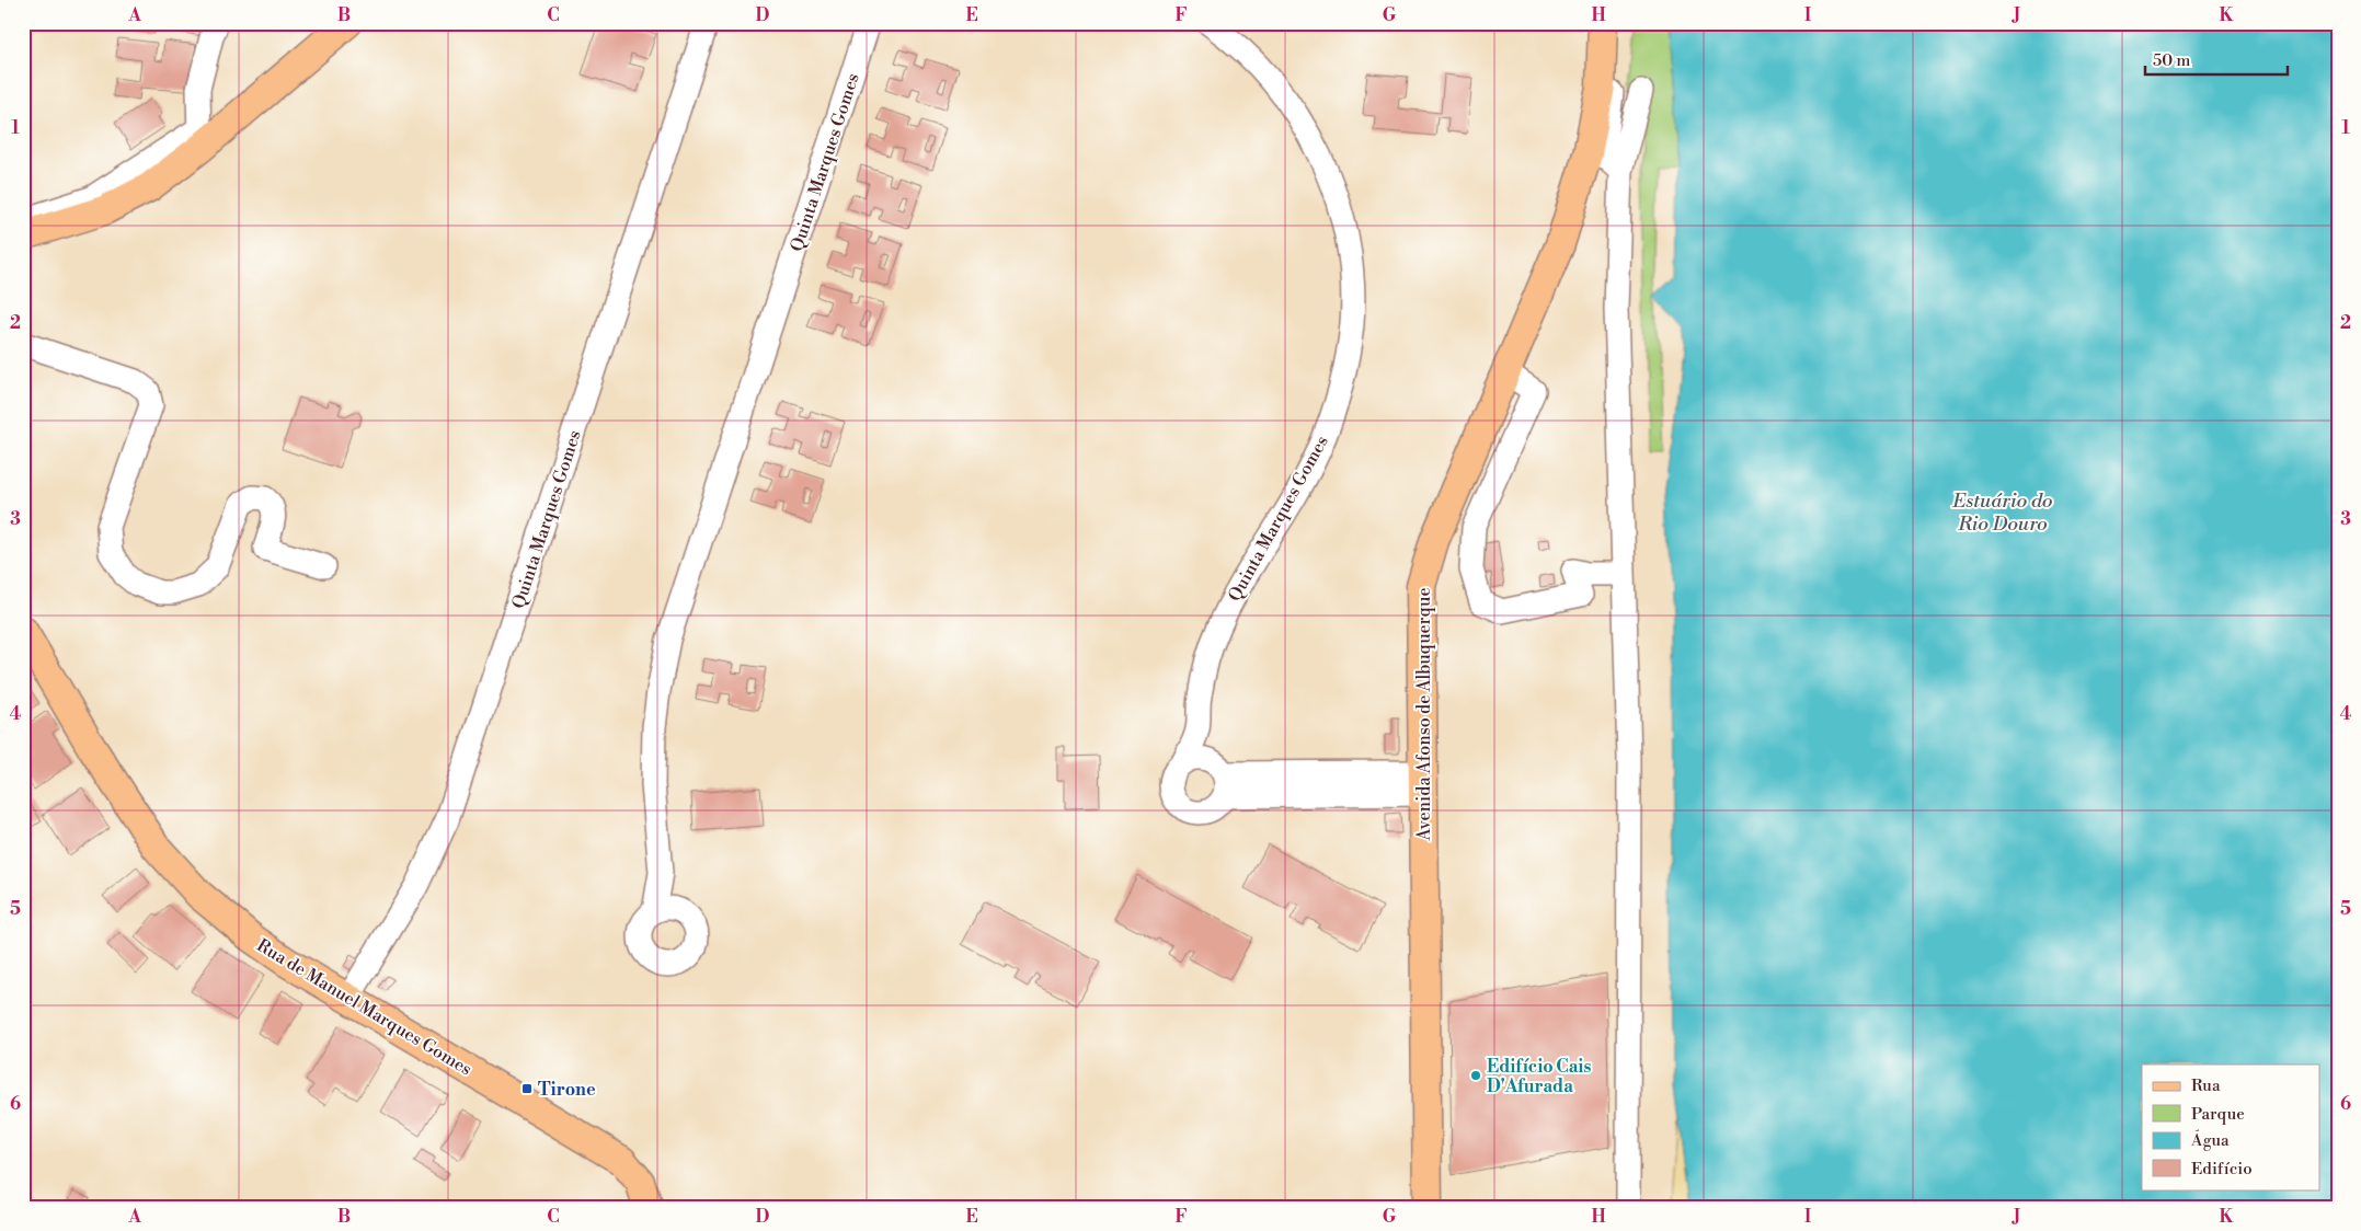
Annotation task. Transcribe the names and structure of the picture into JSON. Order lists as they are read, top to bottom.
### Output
{
  "streets": {
    "main road": ["Avenida Afonso de Albuquerque", "Rua de Manuel Marques Gomes"],
    "street": ["Quinta Marques Gomes"]
  },
  "crossings": [
    ["Quinta Marques Gomes", "Rua de Manuel Marques Gomes"]
  ],
  "water": ["Estuário do Rio Douro"],
  "places": {
    "other": ["Edifício Cais D'Afurada"],
    "transit": ["Tirone"]
  },
  "legend": [
    "Rua",
    "Parque",
    "Água",
    "Edifício"
  ],
  "scale_bar": "50 m",
  "grid": {
    "columns": [
      "A",
      "B",
      "C",
      "D",
      "E",
      "F",
      "G",
      "H",
      "I",
      "J",
      "K"
    ],
    "rows": [
      "1",
      "2",
      "3",
      "4",
      "5",
      "6"
    ]
  }
}
